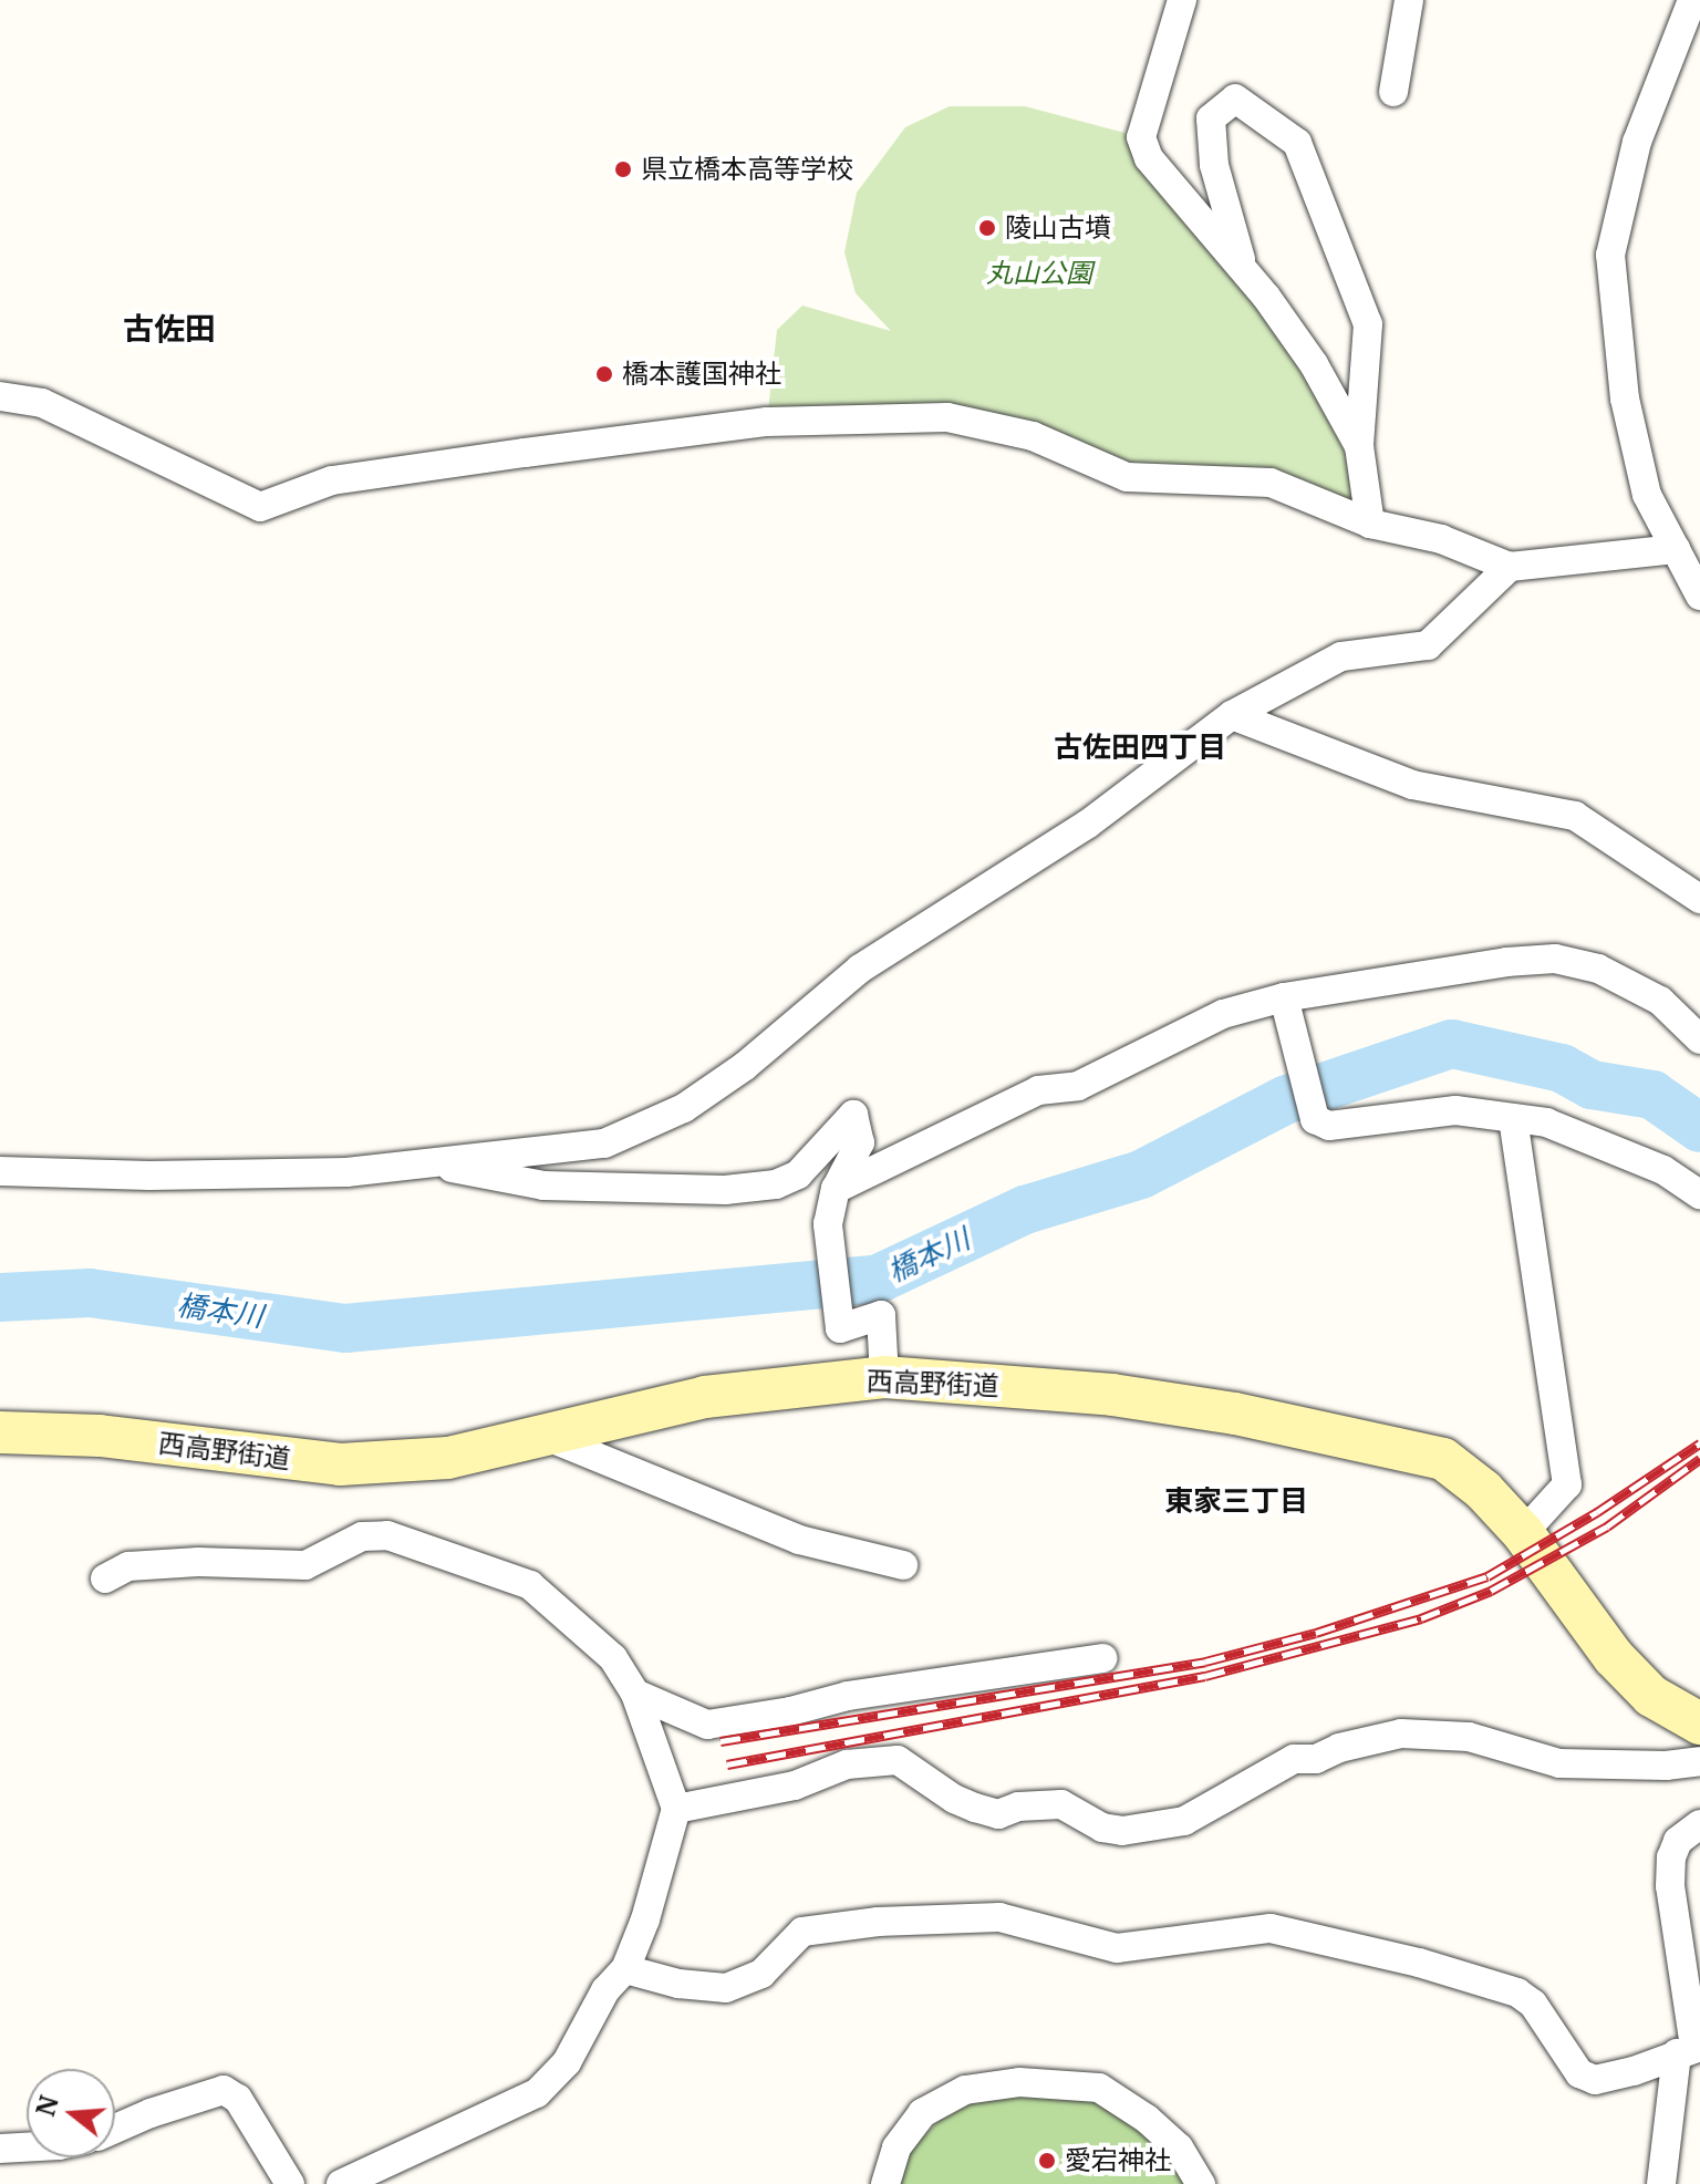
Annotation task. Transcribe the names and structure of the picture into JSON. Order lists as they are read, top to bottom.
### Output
{
  "streets": {
    "street": ["西高野街道"]
  },
  "districts": ["古佐田", "古佐田四丁目", "東家三丁目"],
  "water": ["橋本川"],
  "parks": ["丸山公園"],
  "places": [
    "県立橋本高等学校",
    "陵山古墳",
    "橋本護国神社",
    "愛宕神社"
  ],
  "north": "left"
}
